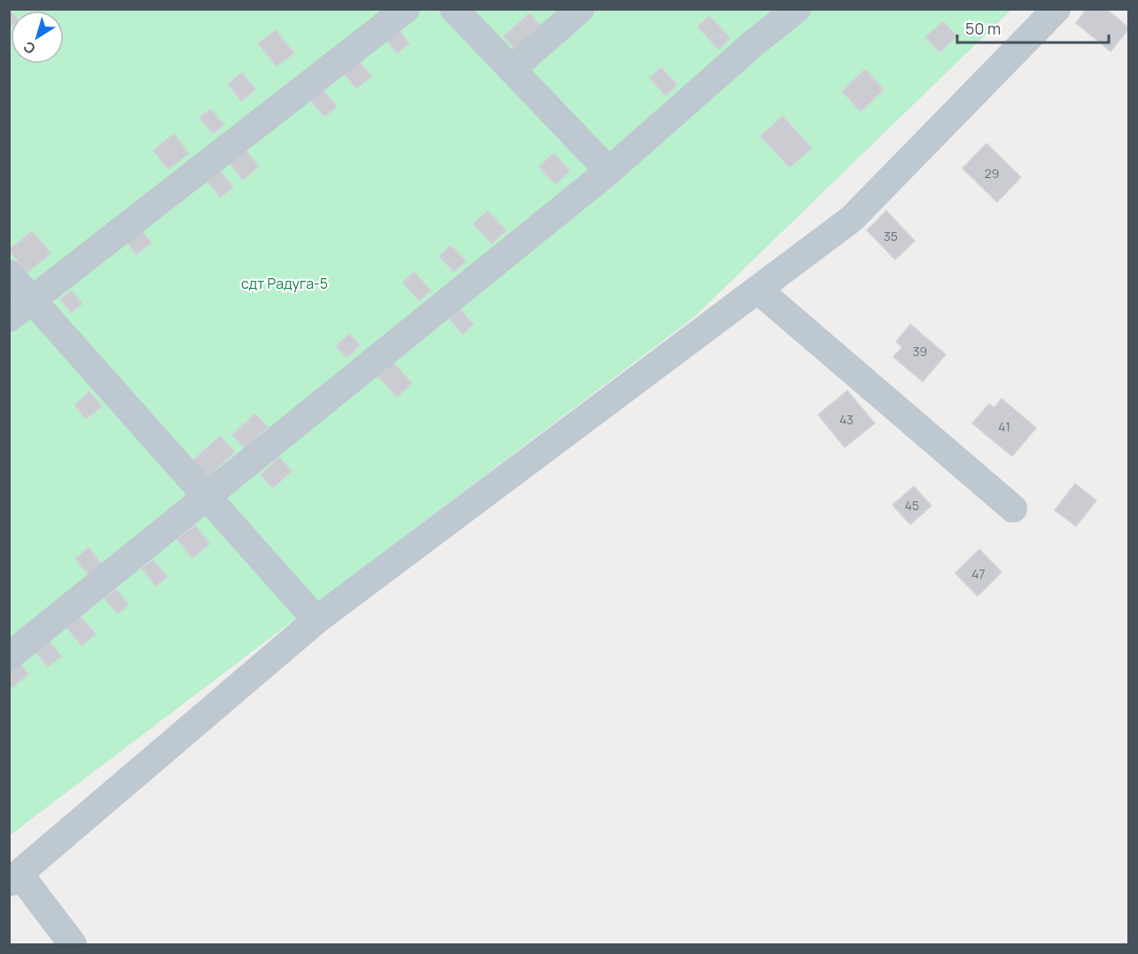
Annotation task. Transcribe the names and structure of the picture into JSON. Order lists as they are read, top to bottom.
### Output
{
  "parks": ["сдт Радуга-5"],
  "house_numbers": [
    "29",
    "35",
    "39",
    "43",
    "41",
    "45",
    "47"
  ],
  "scale_bar": "50 m",
  "north": "bottom left"
}
